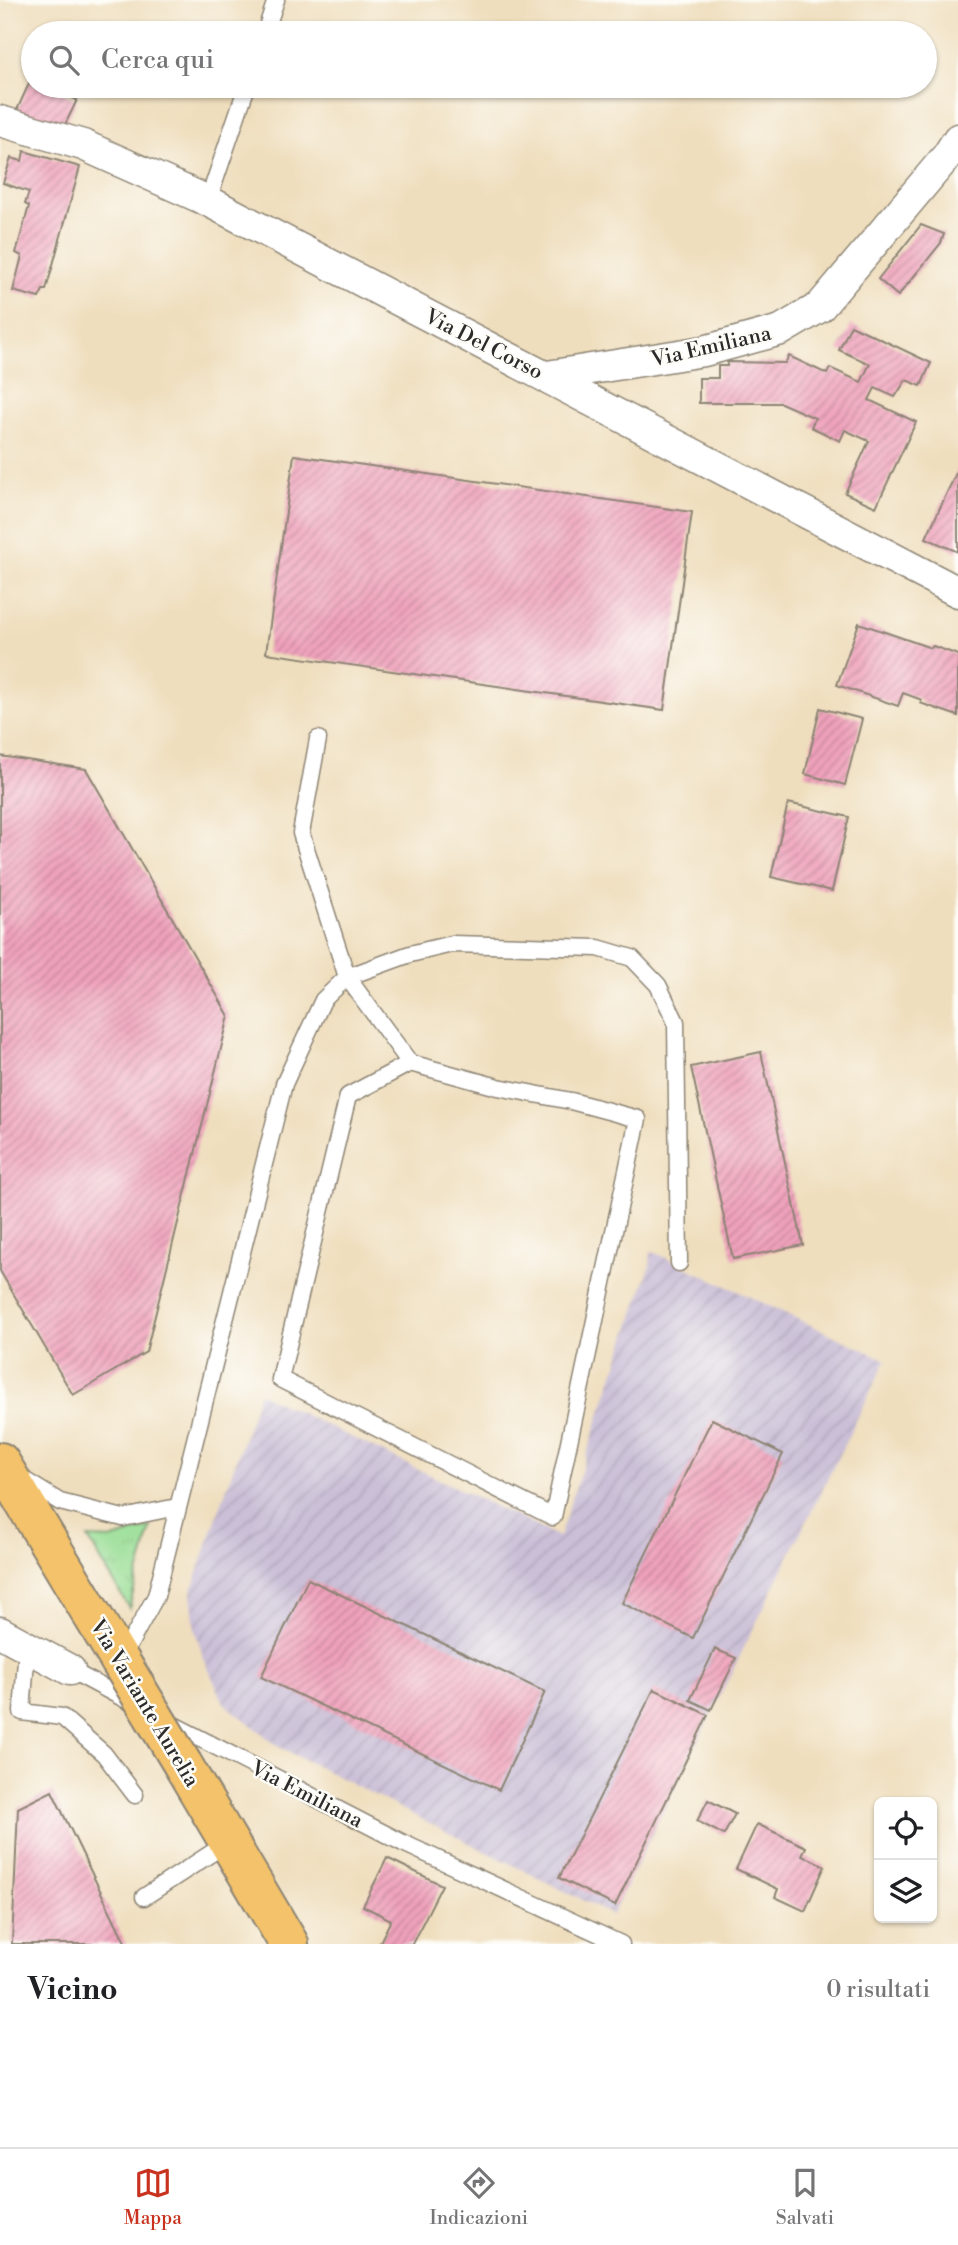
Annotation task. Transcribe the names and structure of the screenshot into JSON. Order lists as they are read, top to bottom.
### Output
{
  "streets": {
    "main road": ["Via Variante Aurelia"],
    "street": ["Via Del Corso", "Via Emiliana"]
  },
  "crossings": [
    ["Via Del Corso", "Via Emiliana"]
  ],
  "page": {
    "search": "Cerca qui",
    "heading": ["Vicino", "0 risultati"],
    "nav": ["Mappa", "Indicazioni", "Salvati"]
  }
}
